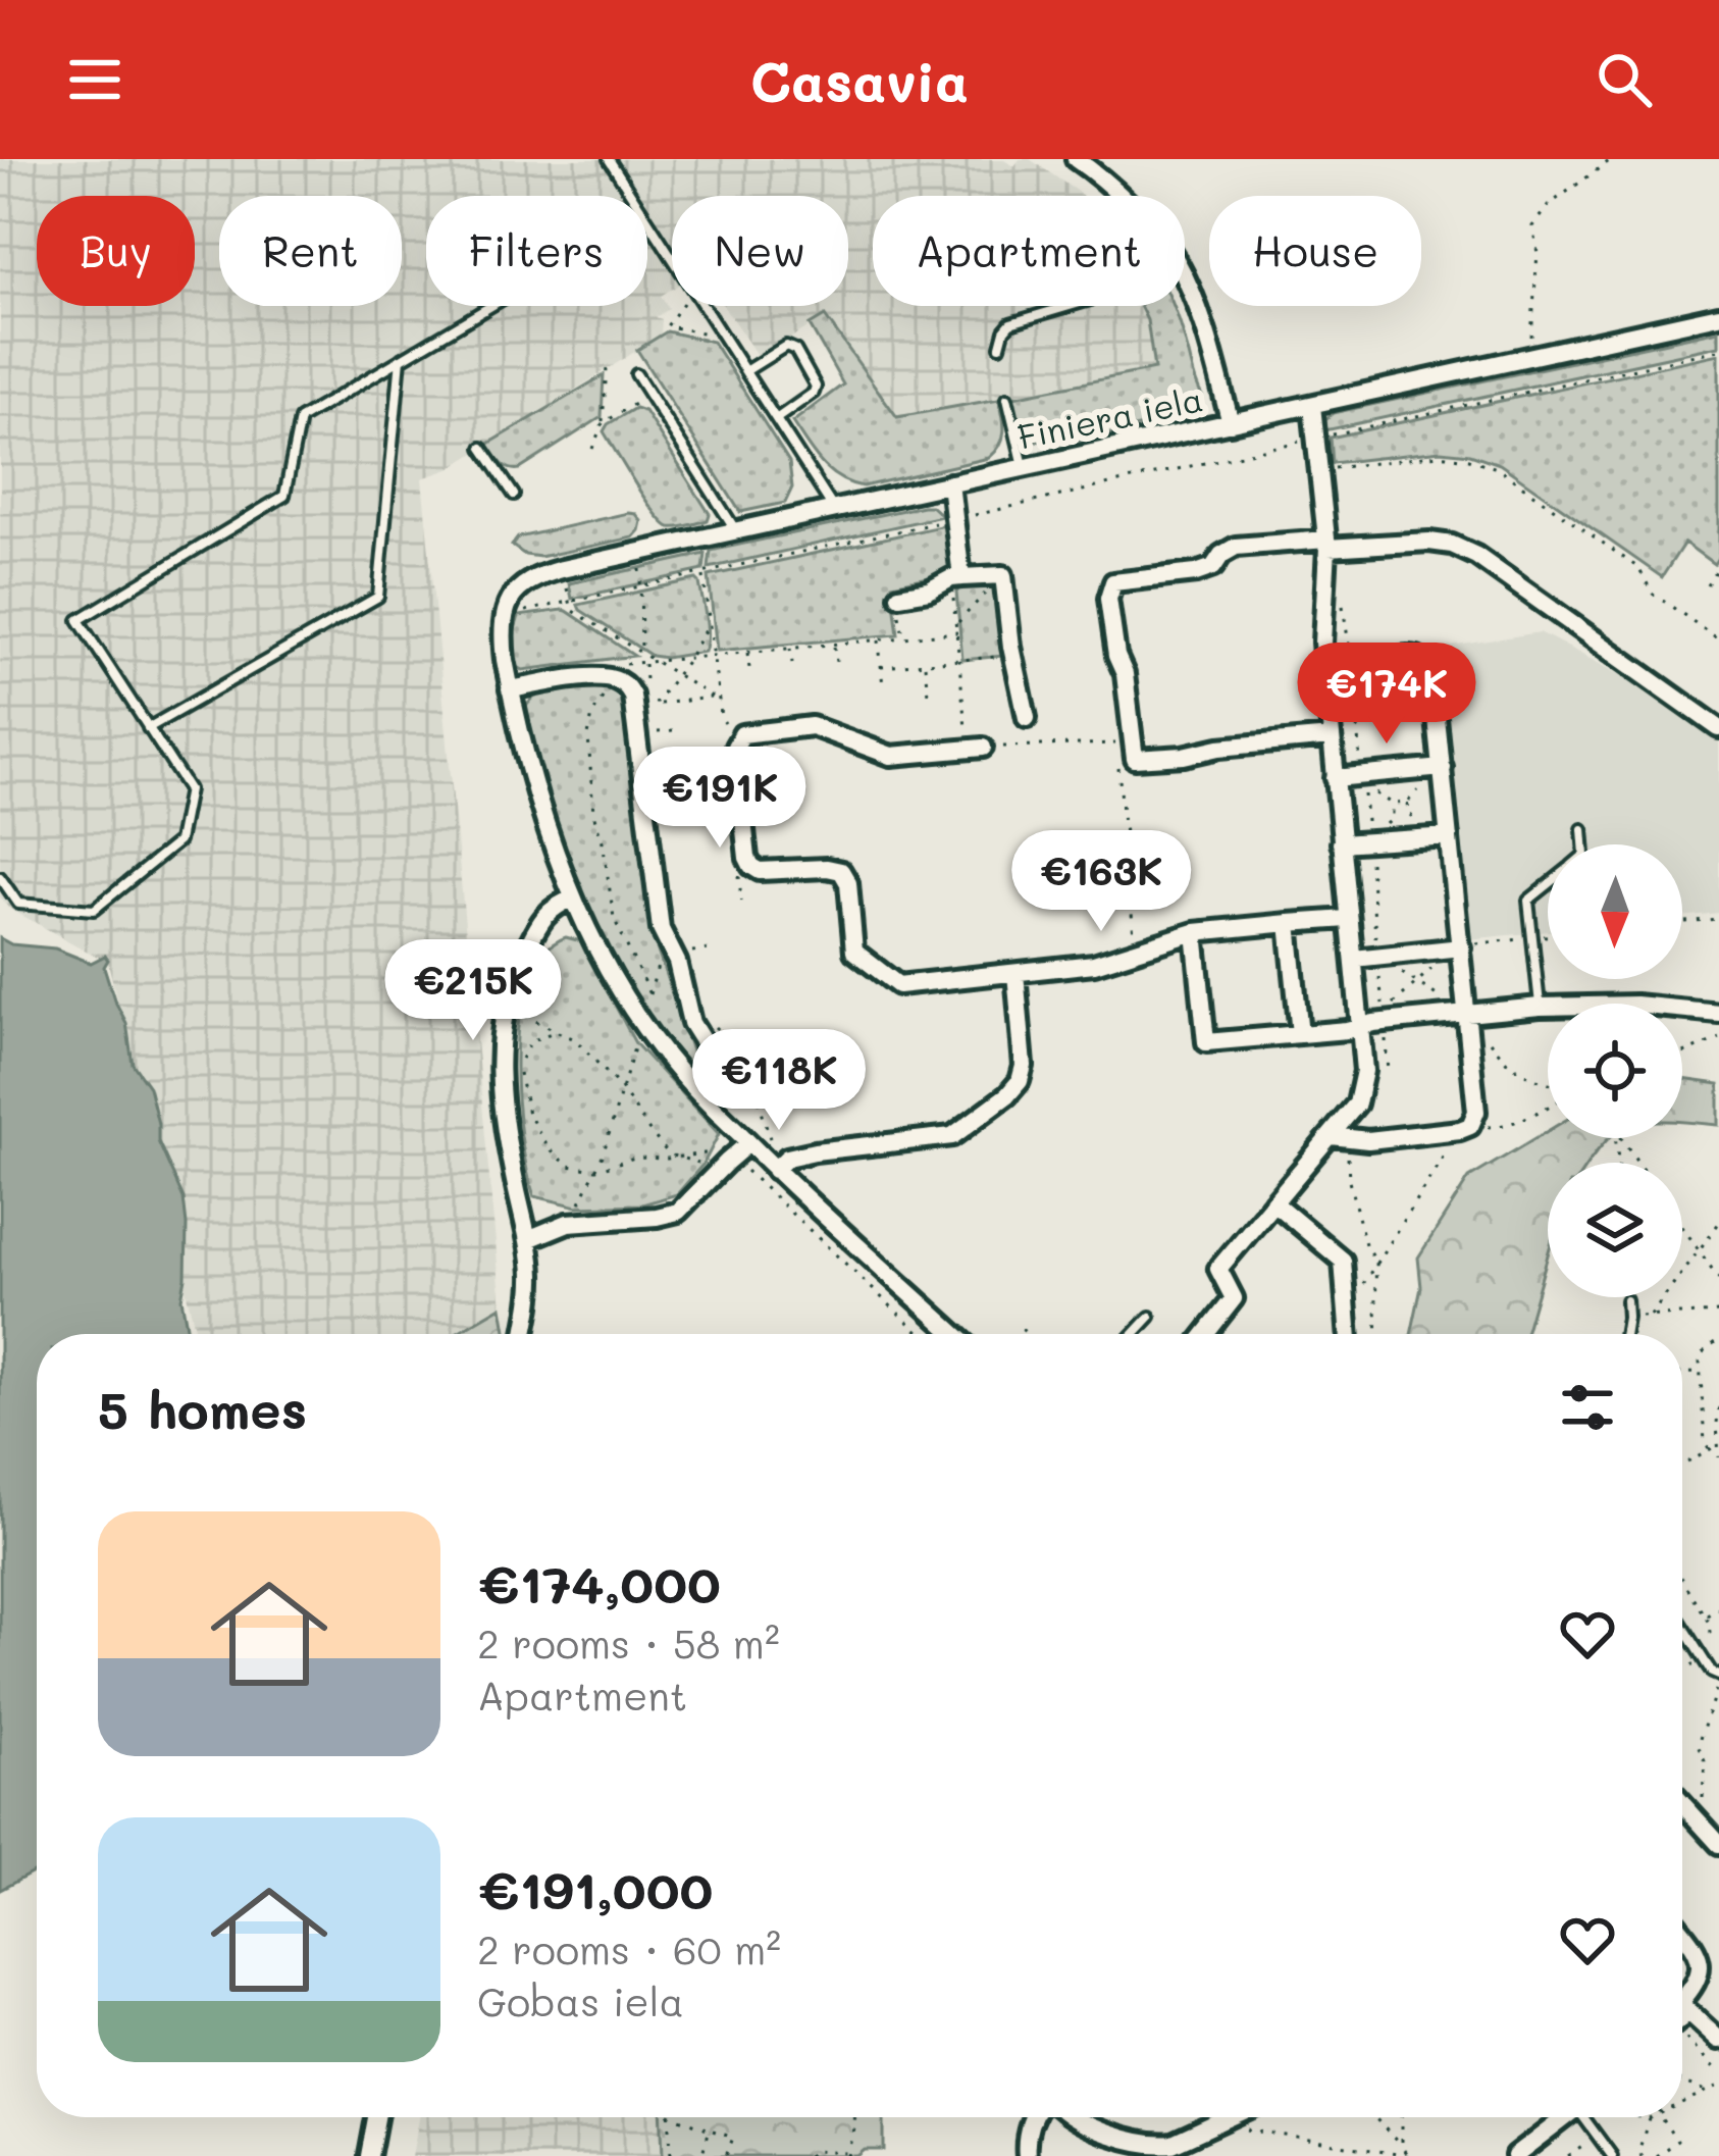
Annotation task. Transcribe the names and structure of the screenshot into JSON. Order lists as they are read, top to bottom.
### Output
{
  "streets": {
    "street": ["Finiera iela"]
  },
  "north": "bottom",
  "page": {
    "header": "Casavia",
    "chip": [
      "Buy",
      "Rent",
      "Filters",
      "New",
      "Apartment",
      "House"
    ],
    "price": [
      "€174K",
      "€191K",
      "€163K",
      "€215K",
      "€118K"
    ],
    "heading": "5 homes",
    "list": [
      {
        "name": "€174,000",
        "note": "2 rooms · 58 m² · Apartment"
      },
      {
        "name": "€191,000",
        "note": "2 rooms · 60 m² · Gobas iela"
      }
    ]
  }
}
